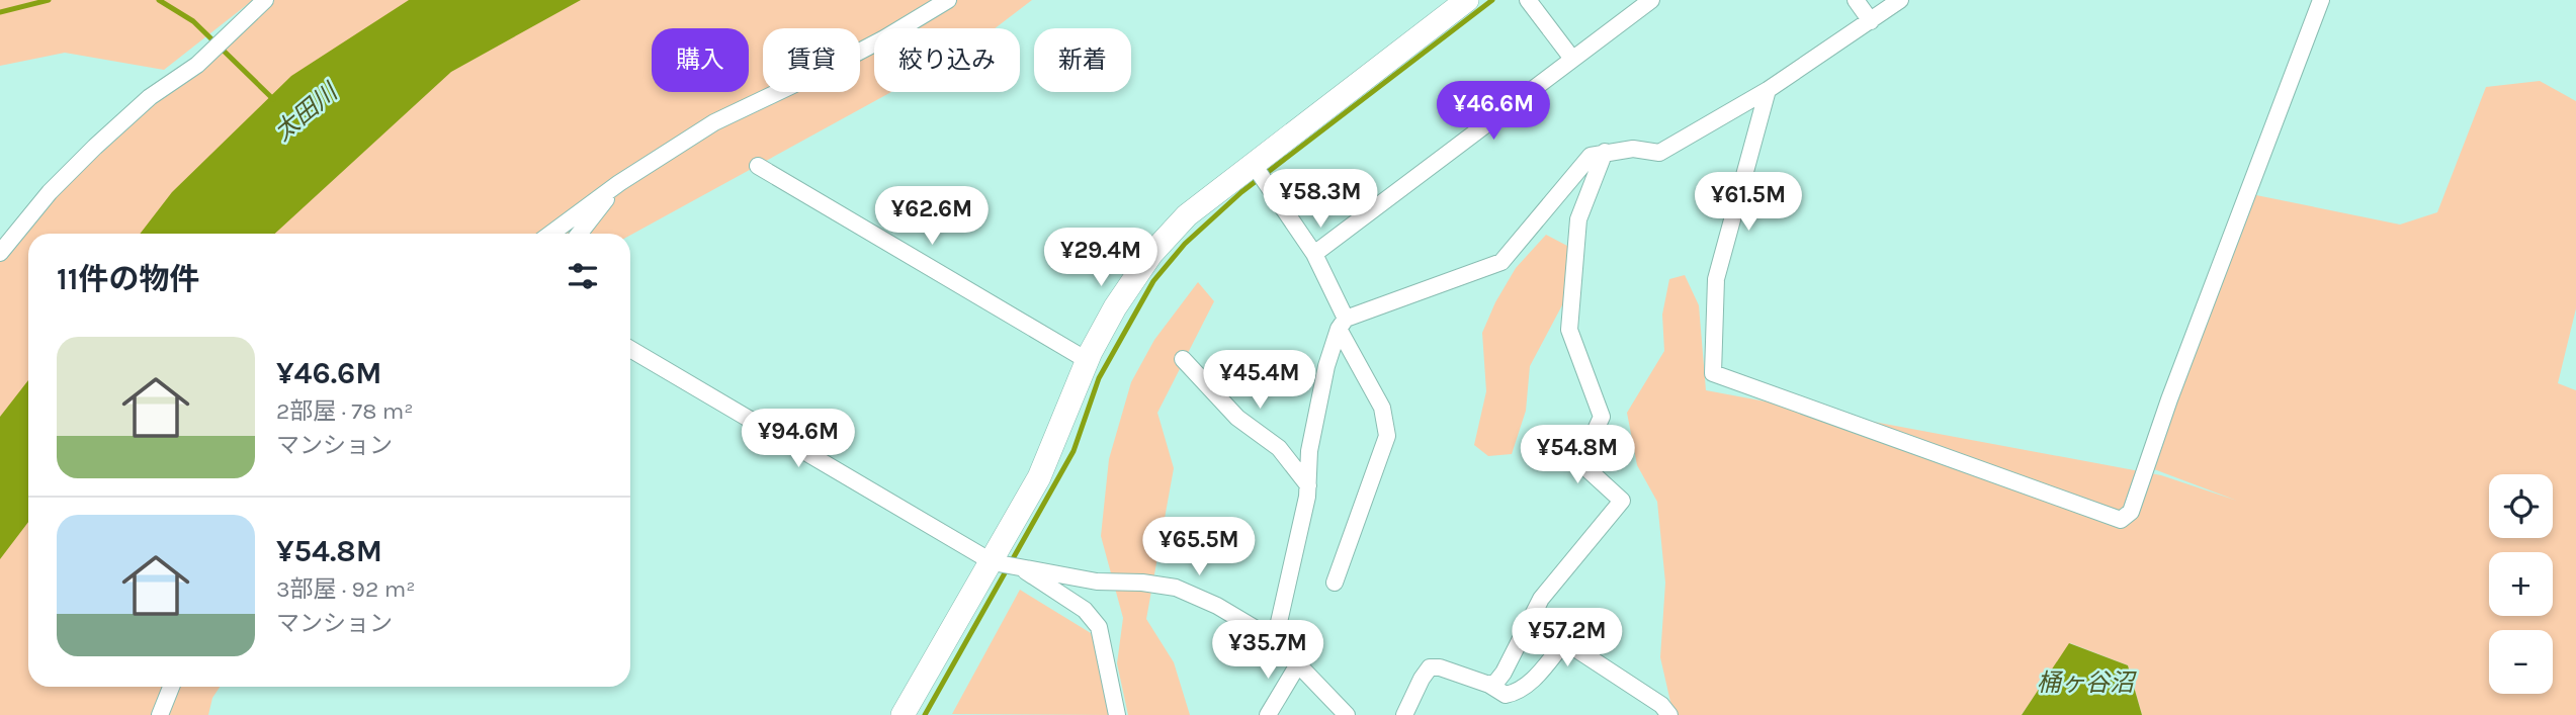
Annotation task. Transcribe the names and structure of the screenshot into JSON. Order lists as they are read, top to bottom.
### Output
{
  "water": ["太田川", "桶ヶ谷沼"],
  "page": {
    "chip": [
      "購入",
      "賃貸",
      "絞り込み",
      "新着"
    ],
    "price": [
      "¥46.6M",
      "¥58.3M",
      "¥61.5M",
      "¥62.6M",
      "¥29.4M",
      "¥45.4M",
      "¥94.6M",
      "¥54.8M",
      "¥65.5M",
      "¥57.2M",
      "¥35.7M"
    ],
    "heading": "11件の物件",
    "list": [
      {
        "name": "¥46.6M",
        "note": "2部屋 · 78 m² · マンション"
      },
      {
        "name": "¥54.8M",
        "note": "3部屋 · 92 m² · マンション"
      }
    ],
    "map_buttons": ["+", "−"]
  }
}
